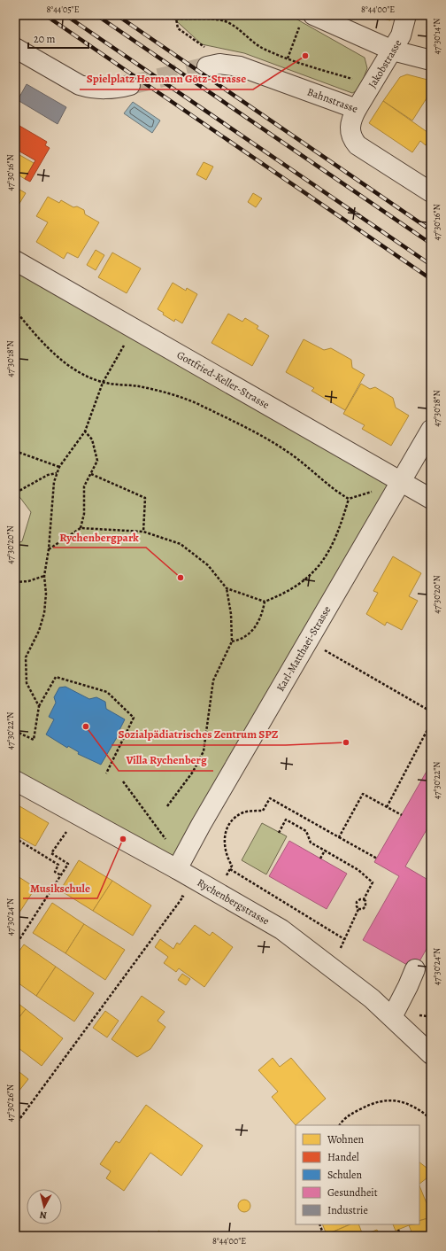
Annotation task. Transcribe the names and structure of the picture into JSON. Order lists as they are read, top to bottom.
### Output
{
  "streets": {
    "street": [
      "Jakobstrasse",
      "Bahnstrasse",
      "Gottfried-Keller-Strasse",
      "Karl-Matthaei-Strasse",
      "Rychenbergstrasse"
    ]
  },
  "crossings": [
    ["Jakobstrasse", "Bahnstrasse"],
    ["Gottfried-Keller-Strasse", "Karl-Matthaei-Strasse"],
    ["Karl-Matthaei-Strasse", "Rychenbergstrasse"]
  ],
  "places": [
    "Spielplatz Hermann Götz-Strasse",
    "Rychenbergpark",
    "Villa Rychenberg",
    "Sozialpädiatrisches Zentrum SPZ",
    "Musikschule"
  ],
  "legend": [
    "Wohnen",
    "Handel",
    "Schulen",
    "Gesundheit",
    "Industrie"
  ],
  "scale_bar": "20 m",
  "north": "bottom",
  "coordinates": [
    "8°44'05\"E",
    "8°44'00\"E",
    "47°30'14\"N",
    "47°30'16\"N",
    "47°30'18\"N",
    "47°30'20\"N",
    "47°30'22\"N",
    "47°30'24\"N",
    "47°30'26\"N"
  ]
}
